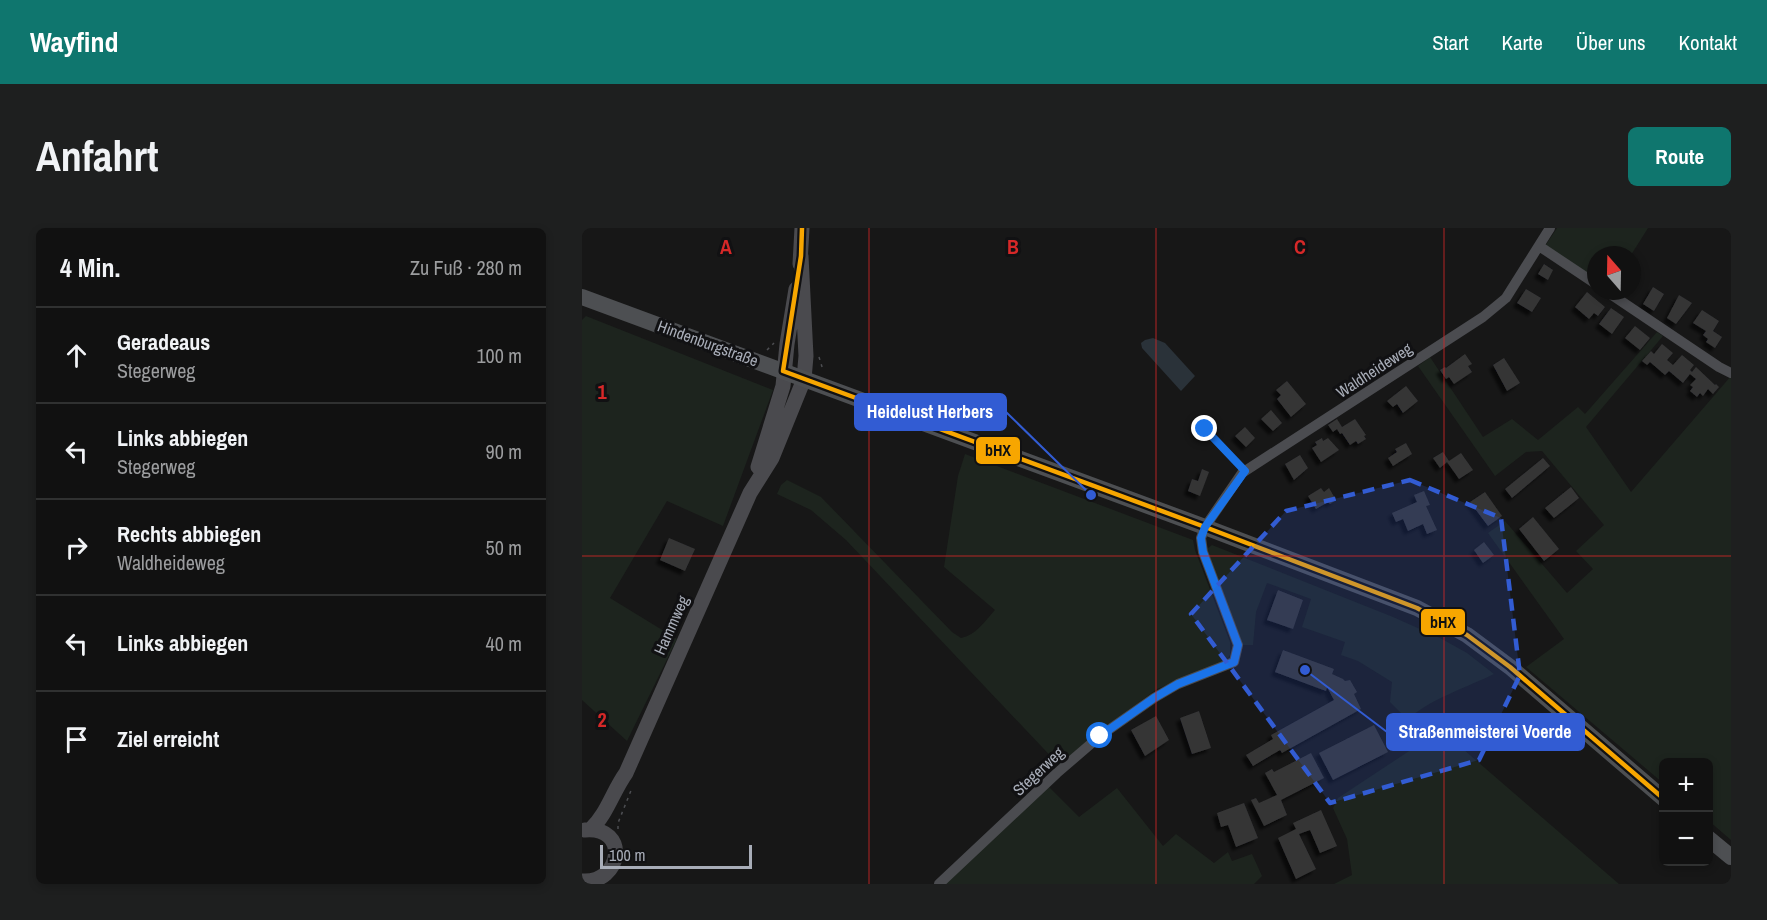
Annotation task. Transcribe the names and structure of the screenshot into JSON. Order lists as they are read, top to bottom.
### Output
{
  "streets": {
    "main road": ["Hindenburgstraße", "Hammweg"],
    "street": ["Waldheideweg", "Stegerweg"]
  },
  "crossings": [
    ["Hindenburgstraße", "Waldheideweg"],
    ["Hindenburgstraße", "Hammweg"],
    ["Hindenburgstraße", "Stegerweg"],
    ["Waldheideweg", "Stegerweg"]
  ],
  "places": ["Heidelust Herbers", "Straßenmeisterei Voerde"],
  "lines": ["transit line bHX"],
  "scale_bar": "100 m",
  "north": "top",
  "page": {
    "header": "Wayfind",
    "nav": [
      "Start",
      "Karte",
      "Über uns",
      "Kontakt"
    ],
    "buttons": "Route",
    "title": "Anfahrt",
    "heading": ["4 Min.", "Zu Fuß · 280 m"],
    "list": [
      ["Geradeaus", "Stegerweg", "100 m"],
      ["Links abbiegen", "Stegerweg", "90 m"],
      ["Rechts abbiegen", "Waldheideweg", "50 m"],
      ["Links abbiegen", "40 m"],
      "Ziel erreicht"
    ],
    "map_buttons": ["+", "−"],
    "scale": "100 m"
  },
  "grid": {
    "columns": ["A", "B", "C"],
    "rows": ["1", "2"]
  }
}
